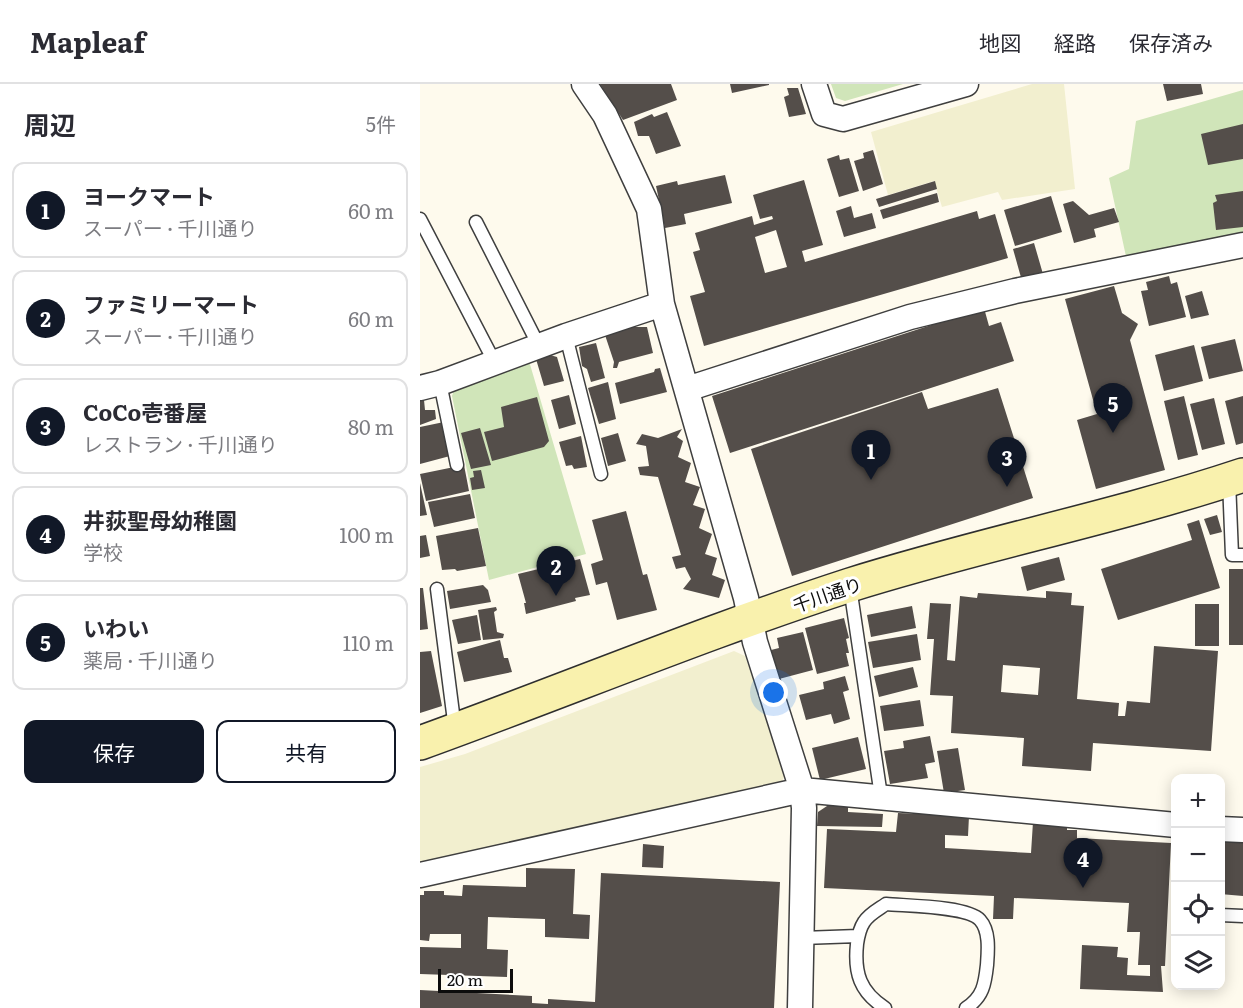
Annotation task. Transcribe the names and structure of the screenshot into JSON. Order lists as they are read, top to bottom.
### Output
{
  "streets": {
    "main road": ["千川通り"]
  },
  "scale_bar": "20 m",
  "page": {
    "header": "Mapleaf",
    "nav": ["地図", "経路", "保存済み"],
    "heading": ["周辺", "5件"],
    "list": [
      {
        "mark": "1",
        "name": "ヨークマート",
        "note": "スーパー · 千川通り",
        "value": "60 m"
      },
      {
        "mark": "2",
        "name": "ファミリーマート",
        "note": "スーパー · 千川通り",
        "value": "60 m"
      },
      {
        "mark": "3",
        "name": "CoCo壱番屋",
        "note": "レストラン · 千川通り",
        "value": "80 m"
      },
      {
        "mark": "4",
        "name": "井荻聖母幼稚園",
        "note": "学校",
        "value": "100 m"
      },
      {
        "mark": "5",
        "name": "いわい",
        "note": "薬局 · 千川通り",
        "value": "110 m"
      }
    ],
    "pins": [
      "5",
      "1",
      "3",
      "2",
      "4"
    ],
    "buttons": ["保存", "共有"],
    "map_buttons": ["+", "−"],
    "scale": "20 m"
  }
}
